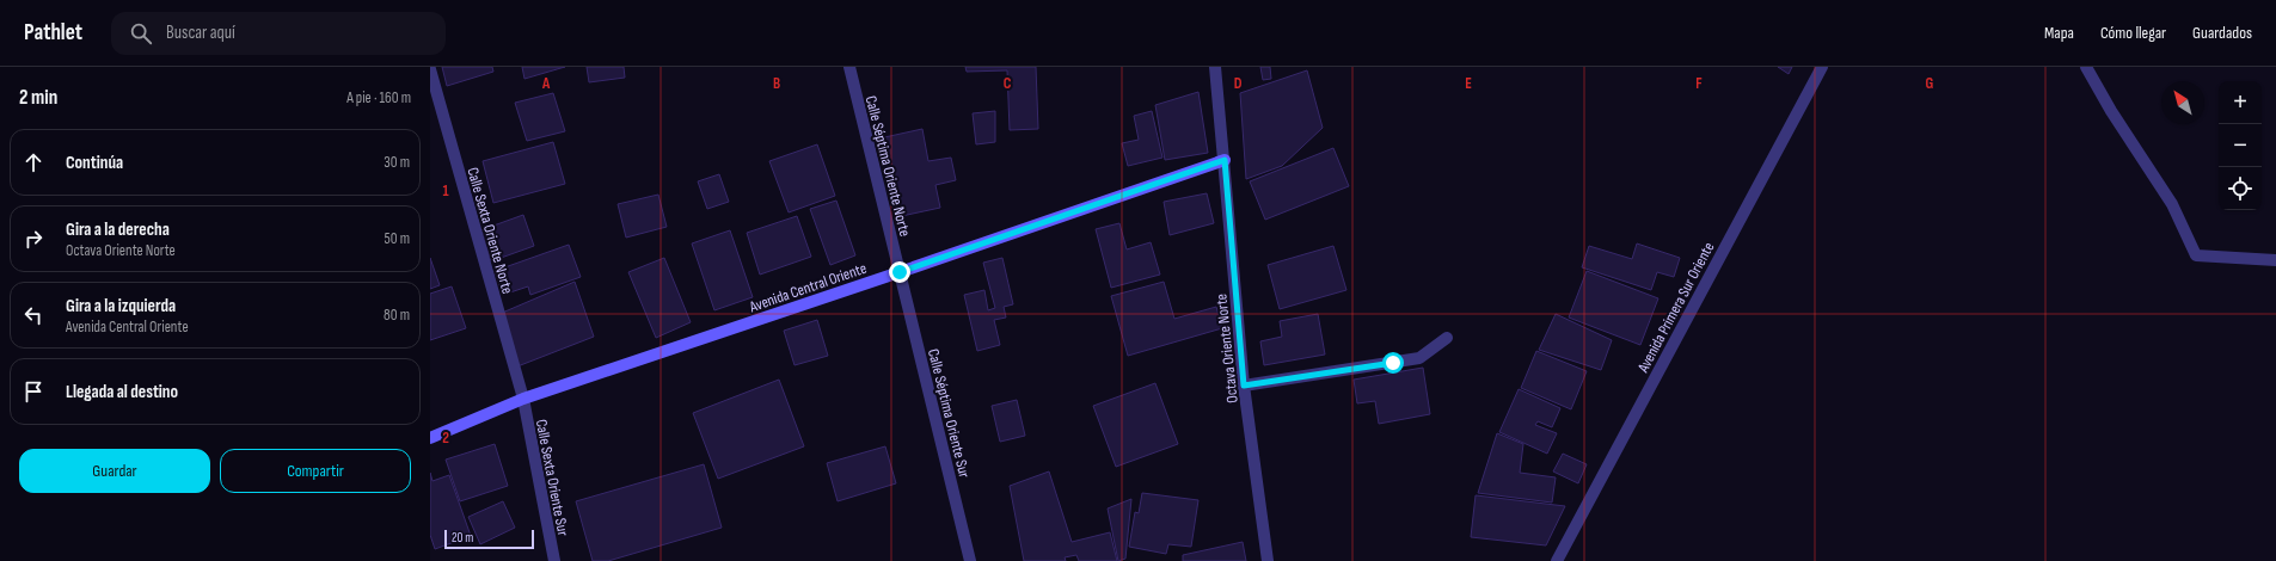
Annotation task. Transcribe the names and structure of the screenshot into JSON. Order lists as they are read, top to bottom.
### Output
{
  "streets": {
    "street": [
      "Calle Séptima Oriente Norte",
      "Calle Sexta Oriente Norte",
      "Avenida Central Oriente",
      "Avenida Primera Sur Oriente",
      "Octava Oriente Norte",
      "Calle Séptima Oriente Sur",
      "Calle Sexta Oriente Sur"
    ]
  },
  "crossings": [
    ["Calle Séptima Oriente Norte", "Avenida Central Oriente"],
    ["Calle Séptima Oriente Norte", "Calle Séptima Oriente Sur"],
    ["Calle Sexta Oriente Norte", "Avenida Central Oriente"],
    ["Calle Sexta Oriente Norte", "Calle Sexta Oriente Sur"],
    ["Avenida Central Oriente", "Octava Oriente Norte"],
    ["Avenida Central Oriente", "Calle Séptima Oriente Sur"],
    ["Avenida Central Oriente", "Calle Sexta Oriente Sur"]
  ],
  "scale_bar": "20 m",
  "north": "top left",
  "page": {
    "header": "Pathlet",
    "search": "Buscar aquí",
    "nav": ["Mapa", "Cómo llegar", "Guardados"],
    "heading": ["2 min", "A pie · 160 m"],
    "map_buttons": ["+", "−"],
    "list": [
      ["Continúa", "30 m"],
      ["Gira a la derecha", "Octava Oriente Norte", "50 m"],
      ["Gira a la izquierda", "Avenida Central Oriente", "80 m"],
      "Llegada al destino"
    ],
    "buttons": ["Guardar", "Compartir"],
    "scale": "20 m"
  },
  "grid": {
    "columns": [
      "A",
      "B",
      "C",
      "D",
      "E",
      "F",
      "G"
    ],
    "rows": ["1", "2"]
  }
}
